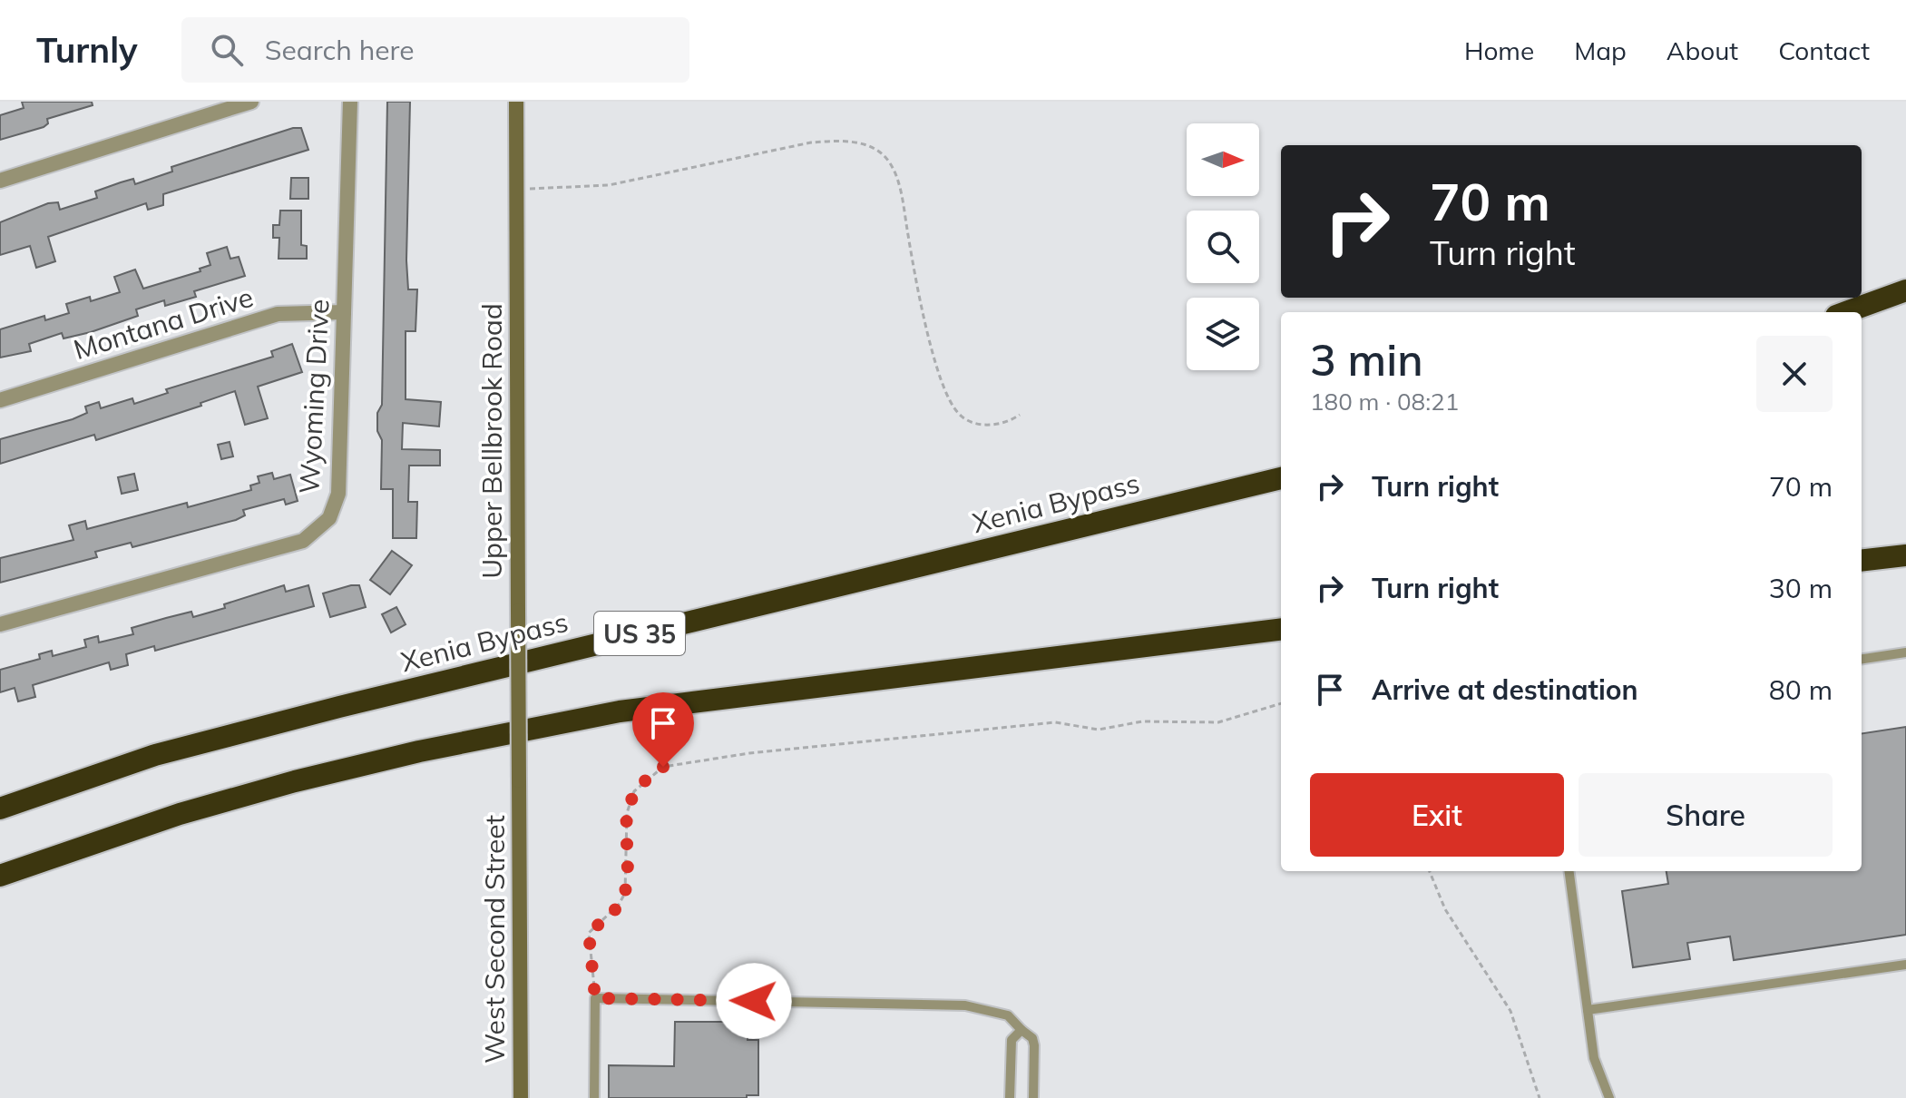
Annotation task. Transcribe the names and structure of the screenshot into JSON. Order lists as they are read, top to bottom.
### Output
{
  "streets": {
    "highway": ["Xenia Bypass", "US 35"],
    "main road": ["Upper Bellbrook Road", "West Second Street"],
    "street": ["Montana Drive", "Wyoming Drive"]
  },
  "crossings": [
    ["Montana Drive", "Wyoming Drive"],
    ["Upper Bellbrook Road", "West Second Street"]
  ],
  "north": "right",
  "page": {
    "header": "Turnly",
    "search": "Search here",
    "nav": [
      "Home",
      "Map",
      "About",
      "Contact"
    ],
    "turn": ["70 m", "Turn right"],
    "heading": ["3 min", "180 m · 08:21"],
    "list": [
      {
        "name": "Turn right",
        "value": "70 m"
      },
      {
        "name": "Turn right",
        "value": "30 m"
      },
      {
        "name": "Arrive at destination",
        "value": "80 m"
      }
    ],
    "buttons": ["Exit", "Share"]
  }
}
